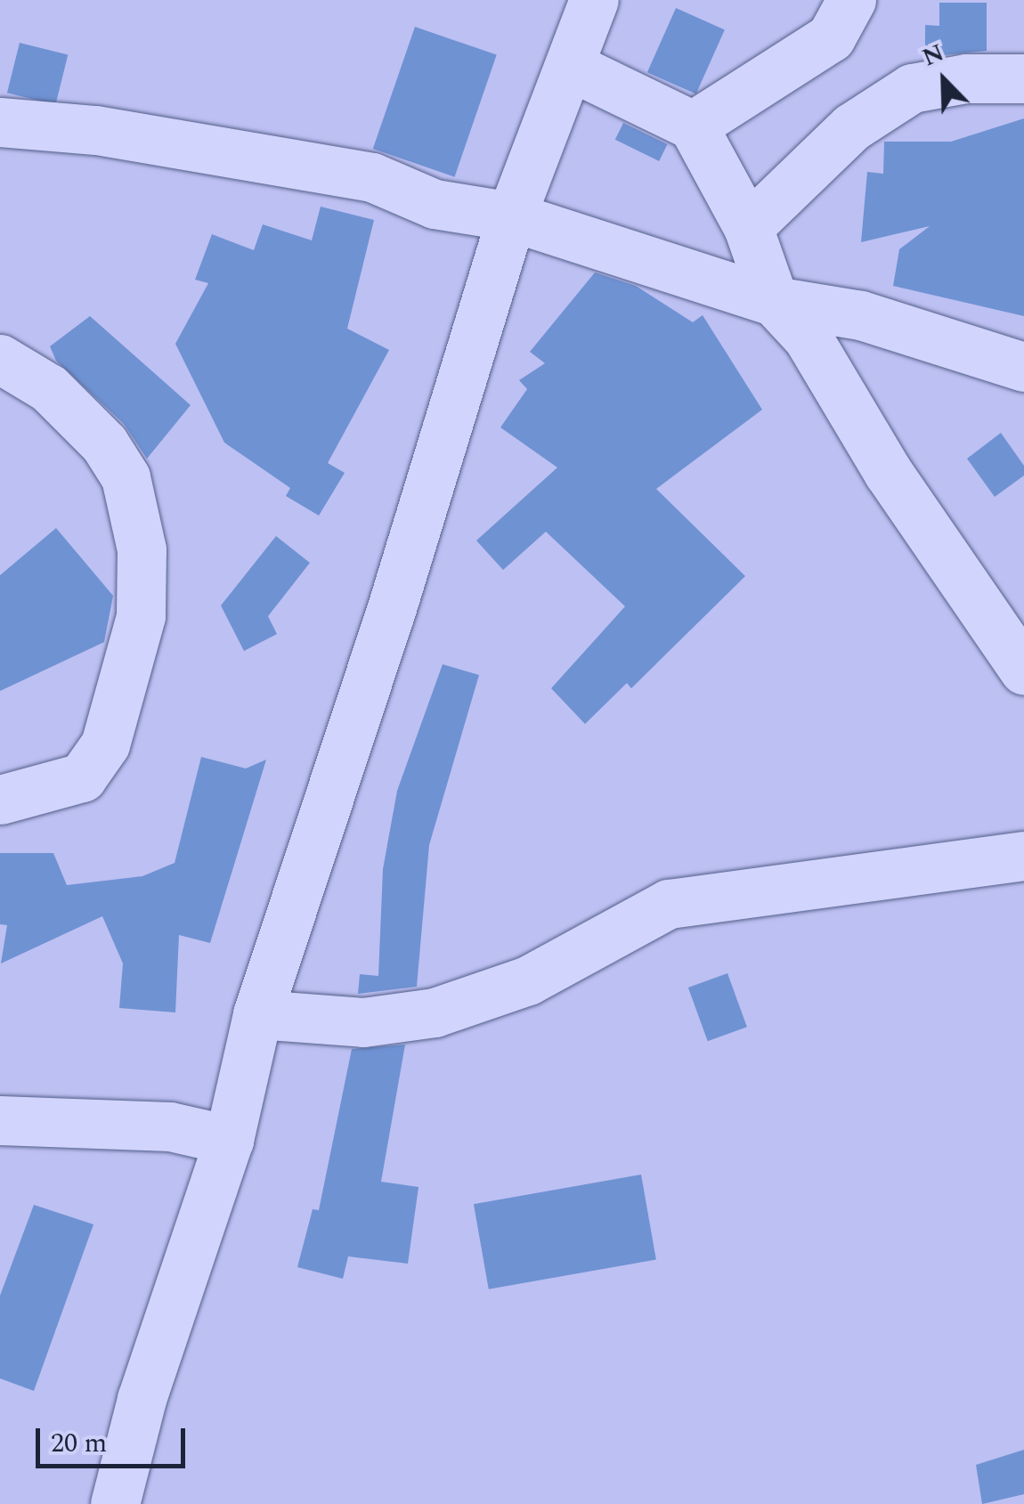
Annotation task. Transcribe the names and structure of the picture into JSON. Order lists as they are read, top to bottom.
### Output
{
  "scale_bar": "20 m",
  "north": "top left"
}
